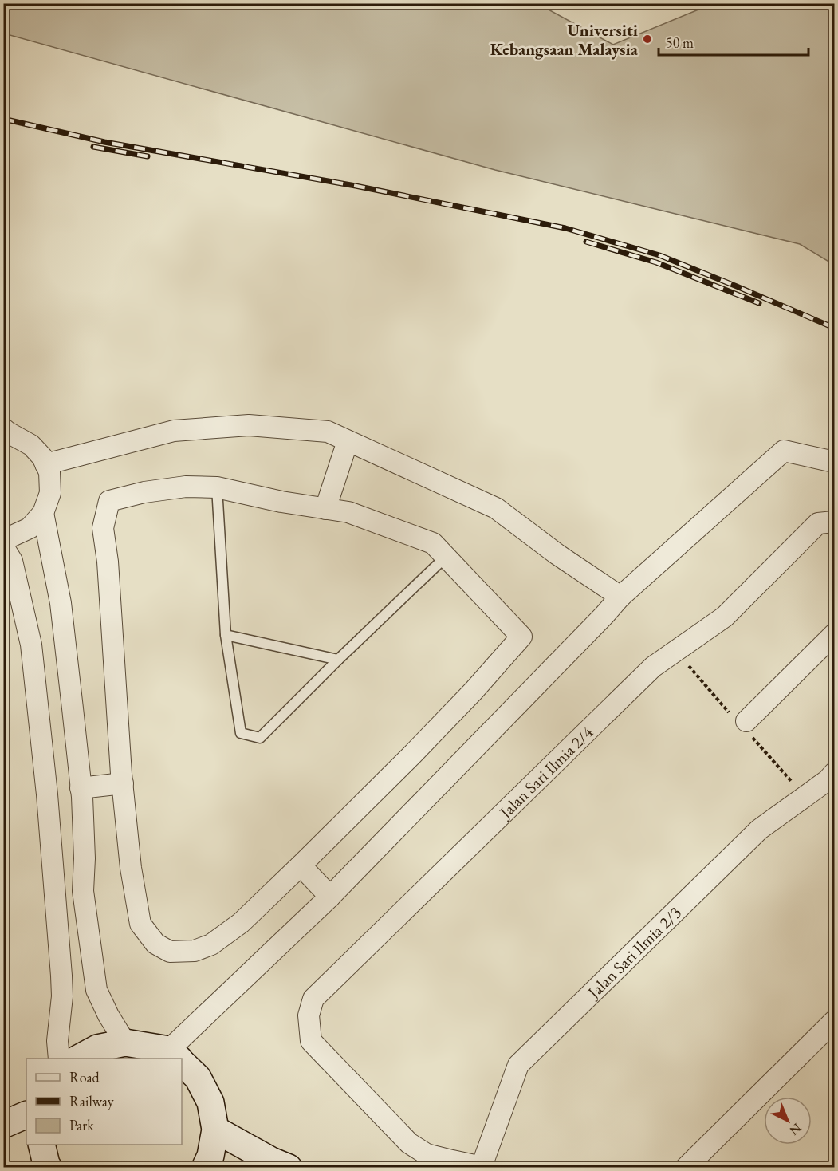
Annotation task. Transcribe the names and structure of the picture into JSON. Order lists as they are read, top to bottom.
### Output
{
  "streets": {
    "street": ["Jalan Sari Ilmia 2/4", "Jalan Sari Ilmia 2/3"]
  },
  "crossings": [
    ["Jalan Sari Ilmia 2/4", "Jalan Sari Ilmia 2/3"]
  ],
  "places": ["Universiti Kebangsaan Malaysia"],
  "legend": ["Road", "Railway", "Park"],
  "scale_bar": "50 m",
  "north": "bottom right"
}
